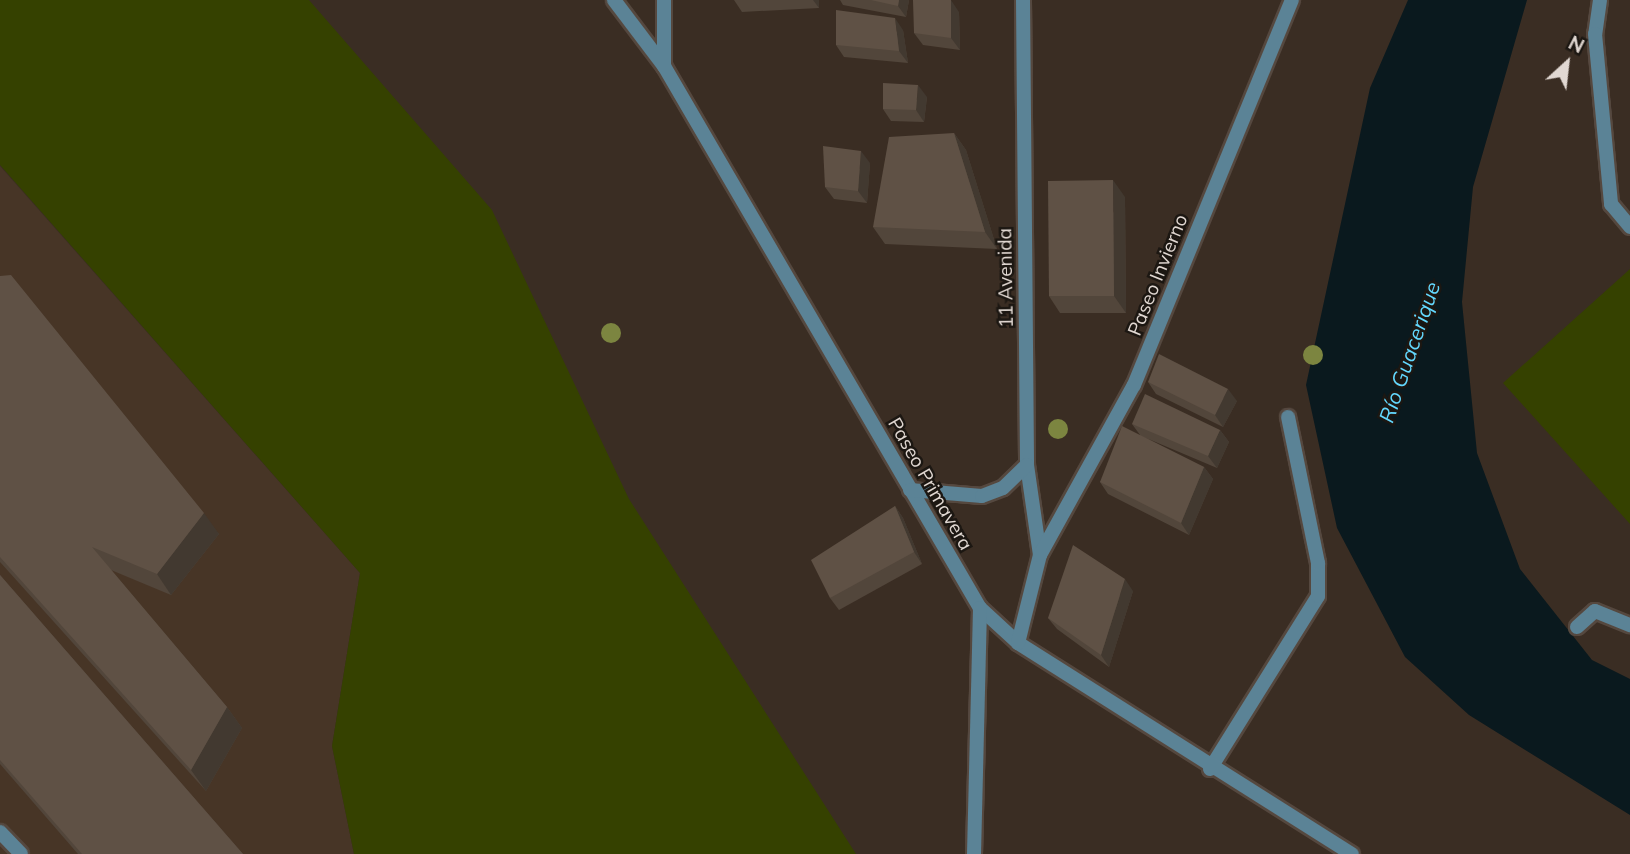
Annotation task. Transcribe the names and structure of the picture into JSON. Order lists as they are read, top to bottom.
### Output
{
  "streets": {
    "street": ["Paseo Invierno", "11 Avenida", "Paseo Primavera"]
  },
  "crossings": [
    ["Paseo Invierno", "11 Avenida"]
  ],
  "water": ["Río Guacerique"],
  "north": "top right"
}
